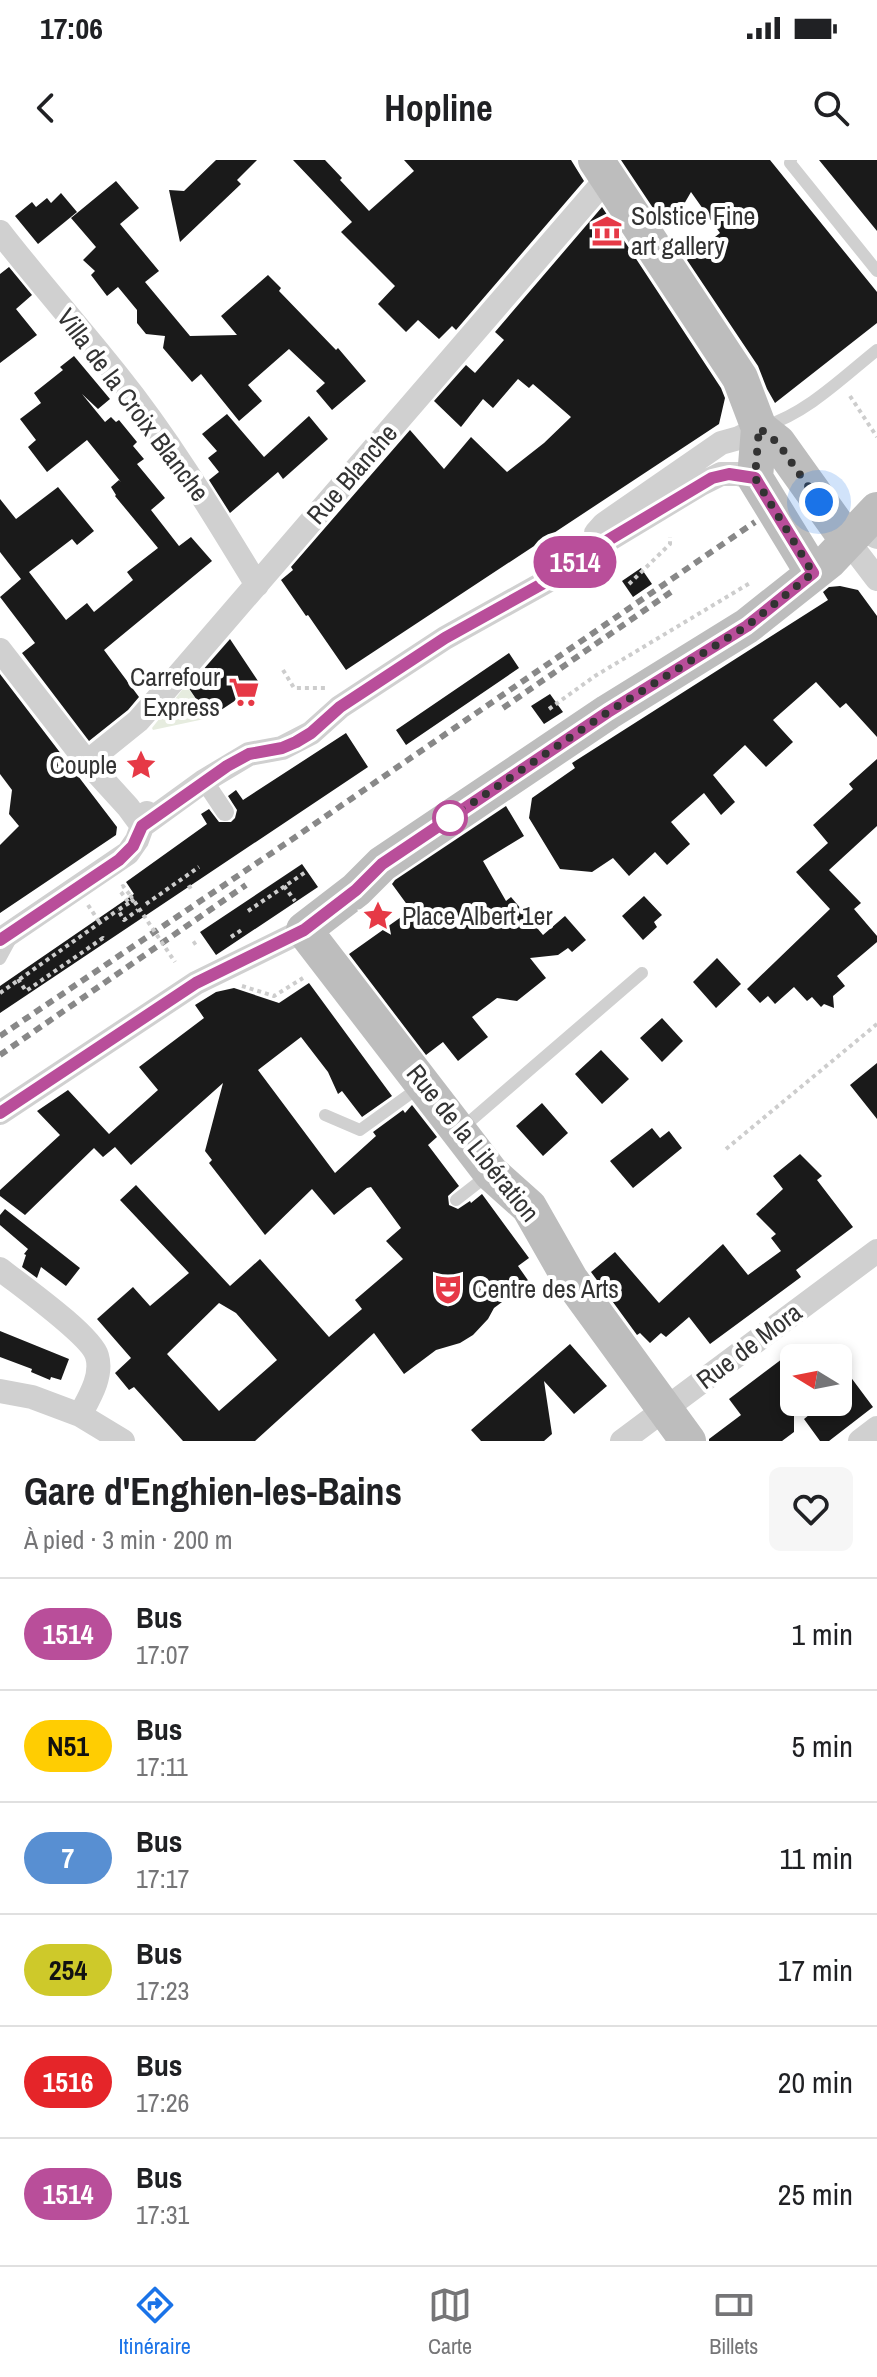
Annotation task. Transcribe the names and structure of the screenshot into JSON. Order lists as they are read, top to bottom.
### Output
{
  "streets": {
    "main road": ["Rue de la Libération"],
    "street": ["Villa de la Croix Blanche", "Rue Blanche", "Rue de Mora"]
  },
  "crossings": [
    ["Villa de la Croix Blanche", "Rue Blanche"],
    ["Rue de la Libération", "Rue de Mora"]
  ],
  "places": {
    "museum": ["Solstice Fine art gallery"],
    "supermarket": ["Carrefour Express"],
    "place": ["Couple", "Place Albert 1er"],
    "theatre": ["Centre des Arts"]
  },
  "lines": ["bus line 1514"],
  "north": "left",
  "page": {
    "status": "17:06",
    "header": "Hopline",
    "on_map": "1514",
    "heading": ["Gare d'Enghien-les-Bains", "À pied · 3 min · 200 m"],
    "list": [
      {
        "mark": "1514",
        "name": "Bus",
        "note": "17:07",
        "value": "1 min"
      },
      {
        "mark": "N51",
        "name": "Bus",
        "note": "17:11",
        "value": "5 min"
      },
      {
        "mark": "7",
        "name": "Bus",
        "note": "17:17",
        "value": "11 min"
      },
      {
        "mark": "254",
        "name": "Bus",
        "note": "17:23",
        "value": "17 min"
      },
      {
        "mark": "1516",
        "name": "Bus",
        "note": "17:26",
        "value": "20 min"
      },
      {
        "mark": "1514",
        "name": "Bus",
        "note": "17:31",
        "value": "25 min"
      }
    ],
    "tabs": ["Itinéraire", "Carte", "Billets"]
  }
}
